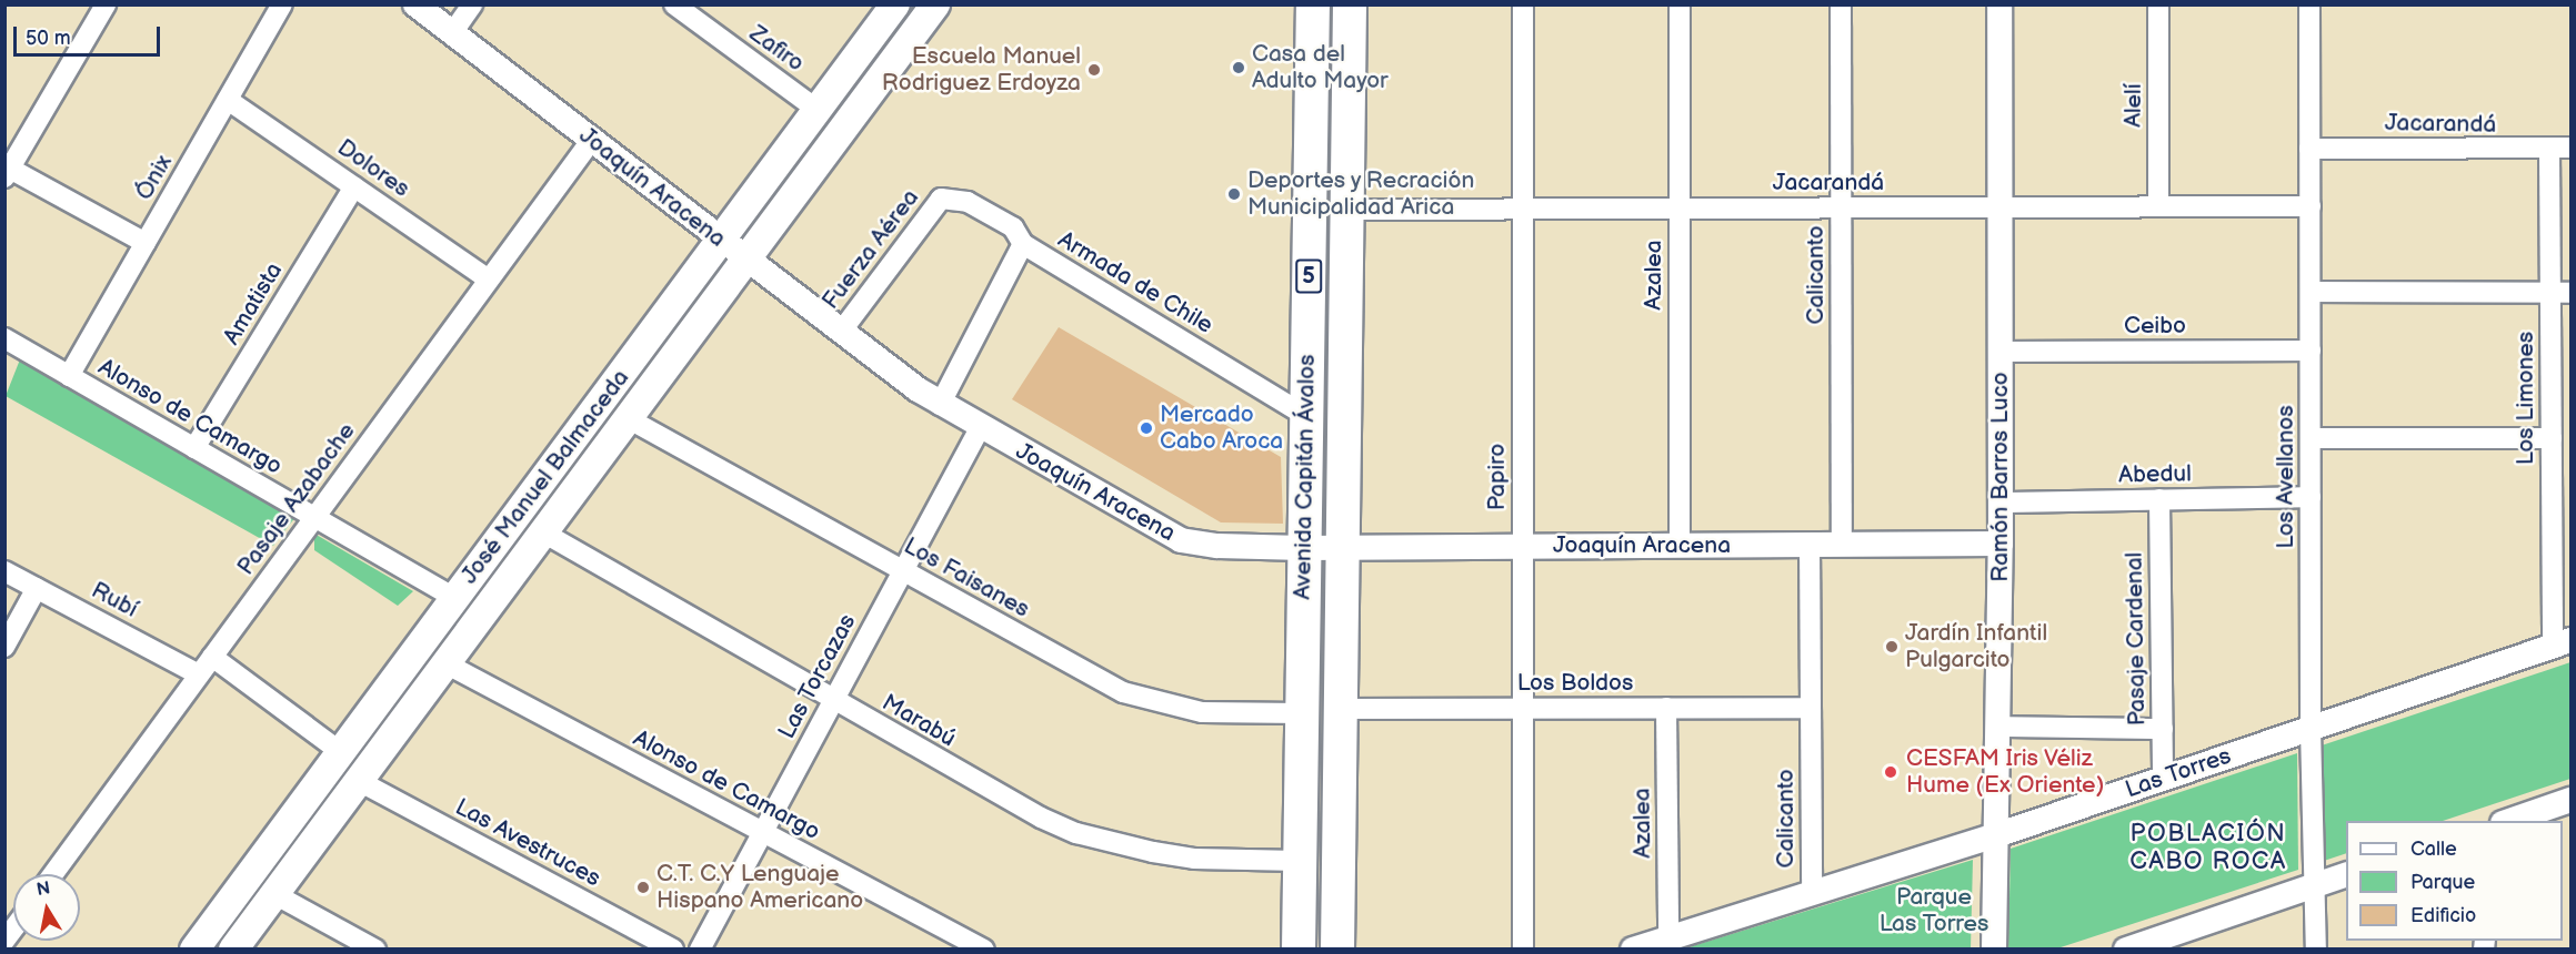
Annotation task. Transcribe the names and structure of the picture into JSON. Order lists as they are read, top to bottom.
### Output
{
  "streets": {
    "highway": ["5", "Avenida Capitán Ávalos"],
    "main road": ["José Manuel Balmaceda"],
    "street": [
      "Zafiro",
      "Alelí",
      "Jacarandá",
      "Dolores",
      "Ónix",
      "Joaquín Aracena",
      "Fuerza Aérea",
      "Azalea",
      "Calicanto",
      "Armada de Chile",
      "Amatista",
      "Ceibo",
      "Los Limones",
      "Alonso de Camargo",
      "Abedul",
      "Papiro",
      "Ramón Barros Luco",
      "Los Avellanos",
      "Pasaje Azabache",
      "Los Faisanes",
      "Rubí",
      "Pasaje Cardenal",
      "Las Torcazas",
      "Los Boldos",
      "Marabú",
      "Las Torres",
      "Las Avestruces"
    ]
  },
  "crossings": [
    ["Zafiro", "José Manuel Balmaceda"],
    ["Alelí", "Jacarandá"],
    ["Jacarandá", "Azalea"],
    ["Jacarandá", "Calicanto"],
    ["Jacarandá", "Los Limones"],
    ["Jacarandá", "Avenida Capitán Ávalos"],
    ["Jacarandá", "Papiro"],
    ["Jacarandá", "Ramón Barros Luco"],
    ["Jacarandá", "Los Avellanos"],
    ["Dolores", "Ónix"],
    ["Dolores", "Amatista"],
    ["Dolores", "Pasaje Azabache"],
    ["Ónix", "Alonso de Camargo"],
    ["Joaquín Aracena", "Fuerza Aérea"],
    ["Joaquín Aracena", "Azalea"],
    ["Joaquín Aracena", "Calicanto"],
    ["Joaquín Aracena", "José Manuel Balmaceda"],
    ["Joaquín Aracena", "Avenida Capitán Ávalos"],
    ["Joaquín Aracena", "Papiro"],
    ["Joaquín Aracena", "Ramón Barros Luco"],
    ["Joaquín Aracena", "Pasaje Azabache"],
    ["Joaquín Aracena", "Las Torcazas"],
    ["Fuerza Aérea", "Armada de Chile"],
    ["Azalea", "Los Boldos"],
    ["Azalea", "Las Torres"],
    ["Calicanto", "Los Boldos"],
    ["Calicanto", "Las Torres"],
    ["Armada de Chile", "Avenida Capitán Ávalos"],
    ["Amatista", "Alonso de Camargo"],
    ["Ceibo", "Ramón Barros Luco"],
    ["Ceibo", "Los Avellanos"],
    ["Los Limones", "Las Torres"],
    ["Alonso de Camargo", "José Manuel Balmaceda"],
    ["Alonso de Camargo", "Pasaje Azabache"],
    ["Alonso de Camargo", "Las Torcazas"],
    ["Abedul", "Ramón Barros Luco"],
    ["Abedul", "Los Avellanos"],
    ["Abedul", "Pasaje Cardenal"],
    ["José Manuel Balmaceda", "Los Faisanes"],
    ["José Manuel Balmaceda", "Marabú"],
    ["José Manuel Balmaceda", "Las Avestruces"],
    ["Avenida Capitán Ávalos", "Los Faisanes"],
    ["Avenida Capitán Ávalos", "Los Boldos"],
    ["Avenida Capitán Ávalos", "Marabú"],
    ["Papiro", "Los Boldos"],
    ["Ramón Barros Luco", "Las Torres"],
    ["Los Avellanos", "Las Torres"],
    ["Pasaje Azabache", "Rubí"],
    ["Los Faisanes", "Las Torcazas"],
    ["Pasaje Cardenal", "Las Torres"],
    ["Las Torcazas", "Marabú"]
  ],
  "districts": ["POBLACIÓN CABO ROCA"],
  "parks": ["Parque Las Torres"],
  "places": [
    "Casa del Adulto Mayor",
    "Escuela Manuel Rodriguez Erdoyza",
    "Deportes y Recración Municipalidad Arica",
    "Mercado Cabo Aroca",
    "Jardín Infantil Pulgarcito",
    "CESFAM Iris Véliz Hume (Ex Oriente)",
    "C.T. C.Y Lenguaje Hispano Americano"
  ],
  "legend": ["Calle", "Parque", "Edificio"],
  "scale_bar": "50 m",
  "north": "top"
}
